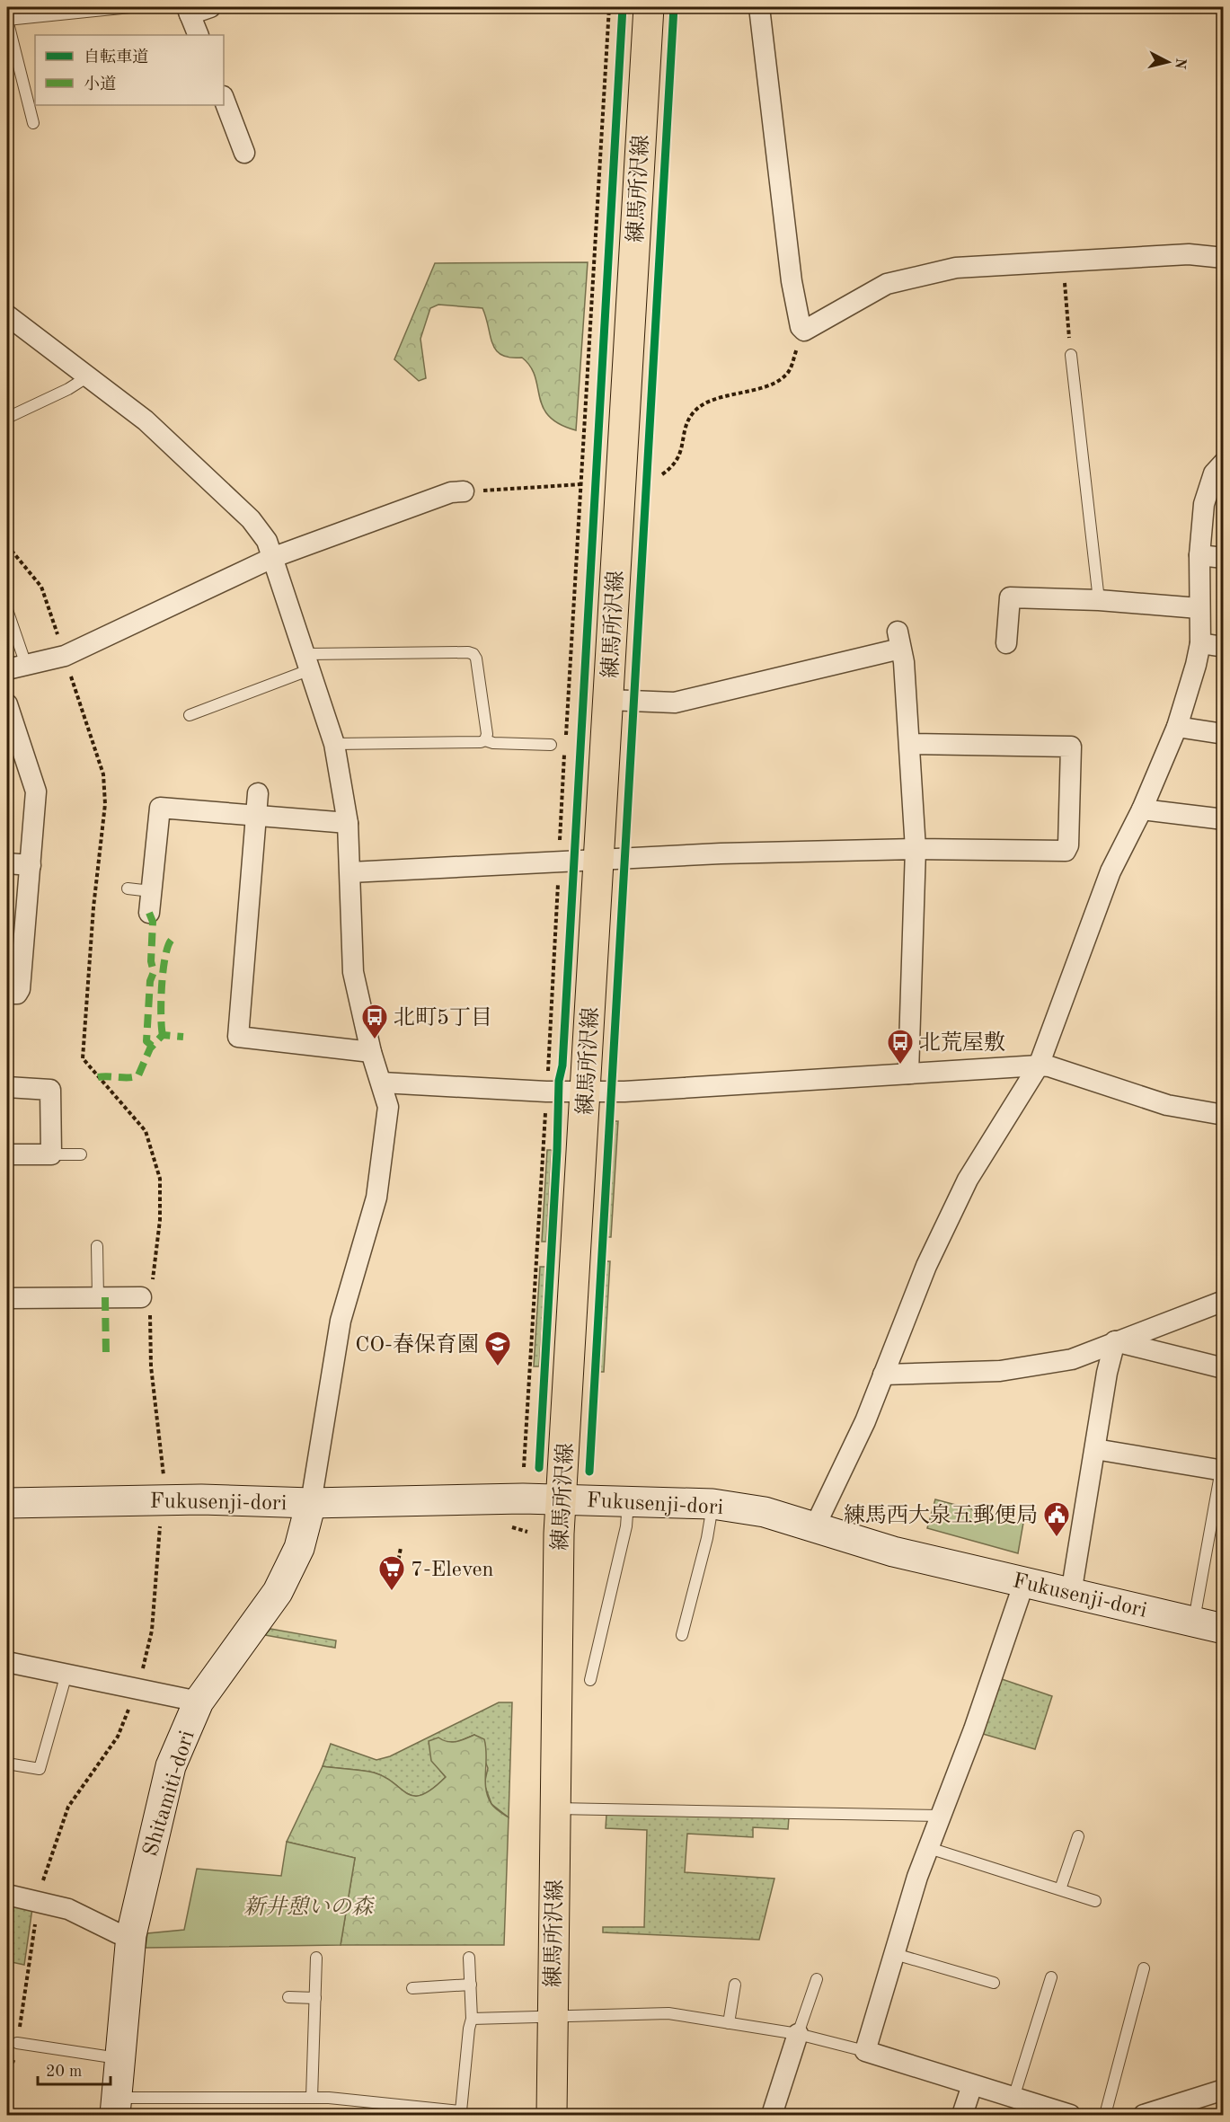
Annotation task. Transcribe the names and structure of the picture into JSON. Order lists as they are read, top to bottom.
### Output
{
  "streets": {
    "main road": ["練馬所沢線"],
    "street": ["Fukusenji-dori", "Shitamiti-dori"]
  },
  "crossings": [
    ["練馬所沢線", "Fukusenji-dori"],
    ["Fukusenji-dori", "Shitamiti-dori"]
  ],
  "parks": ["新井憩いの森"],
  "places": {
    "bus stop": ["北町5丁目", "北荒屋敷"],
    "school or university": ["CO-春保育園"],
    "public building": ["練馬西大泉五郵便局"],
    "supermarket": ["7-Eleven"]
  },
  "legend": ["自転車道", "小道"],
  "scale_bar": "20 m",
  "north": "right"
}
